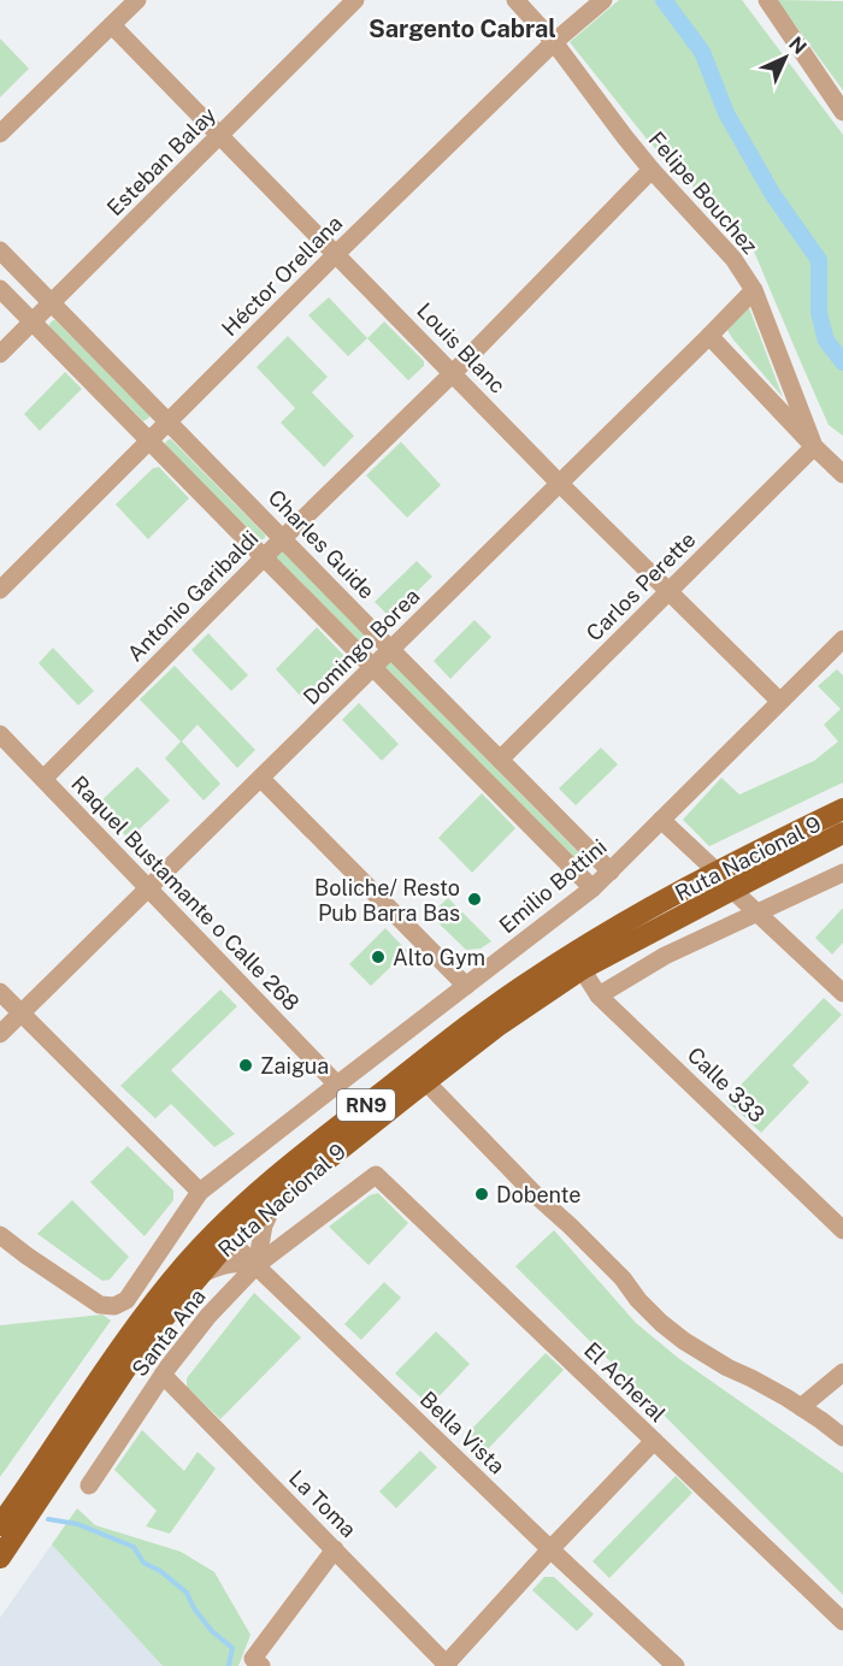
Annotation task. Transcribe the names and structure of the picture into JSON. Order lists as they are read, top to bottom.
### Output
{
  "streets": {
    "main road": ["Ruta Nacional 9", "RN9"],
    "street": [
      "Esteban Balay",
      "Felipe Bouchez",
      "Héctor Orellana",
      "Louis Blanc",
      "Charles Guide",
      "Carlos Perette",
      "Antonio Garibaldi",
      "Domingo Borea",
      "Emilio Bottini",
      "Raquel Bustamante o Calle 268",
      "Calle 333",
      "Santa Ana",
      "El Acheral",
      "Bella Vista",
      "La Toma"
    ]
  },
  "crossings": [
    ["Esteban Balay", "Louis Blanc"],
    ["Esteban Balay", "Charles Guide"],
    ["Felipe Bouchez", "Héctor Orellana"],
    ["Felipe Bouchez", "Carlos Perette"],
    ["Felipe Bouchez", "Antonio Garibaldi"],
    ["Felipe Bouchez", "Domingo Borea"],
    ["Héctor Orellana", "Louis Blanc"],
    ["Héctor Orellana", "Charles Guide"],
    ["Louis Blanc", "Carlos Perette"],
    ["Louis Blanc", "Antonio Garibaldi"],
    ["Louis Blanc", "Domingo Borea"],
    ["Louis Blanc", "Emilio Bottini"],
    ["Charles Guide", "Carlos Perette"],
    ["Charles Guide", "Antonio Garibaldi"],
    ["Charles Guide", "Domingo Borea"],
    ["Charles Guide", "Emilio Bottini"],
    ["Antonio Garibaldi", "Raquel Bustamante o Calle 268"],
    ["Domingo Borea", "Raquel Bustamante o Calle 268"],
    ["Ruta Nacional 9", "Calle 333"],
    ["Ruta Nacional 9", "Bella Vista"],
    ["Emilio Bottini", "Raquel Bustamante o Calle 268"],
    ["Santa Ana", "El Acheral"],
    ["Santa Ana", "Bella Vista"],
    ["Santa Ana", "La Toma"]
  ],
  "districts": ["Sargento Cabral"],
  "places": [
    "Boliche/ Resto Pub Barra Bas",
    "Alto Gym",
    "Zaigua",
    "Dobente"
  ],
  "north": "top right"
}
